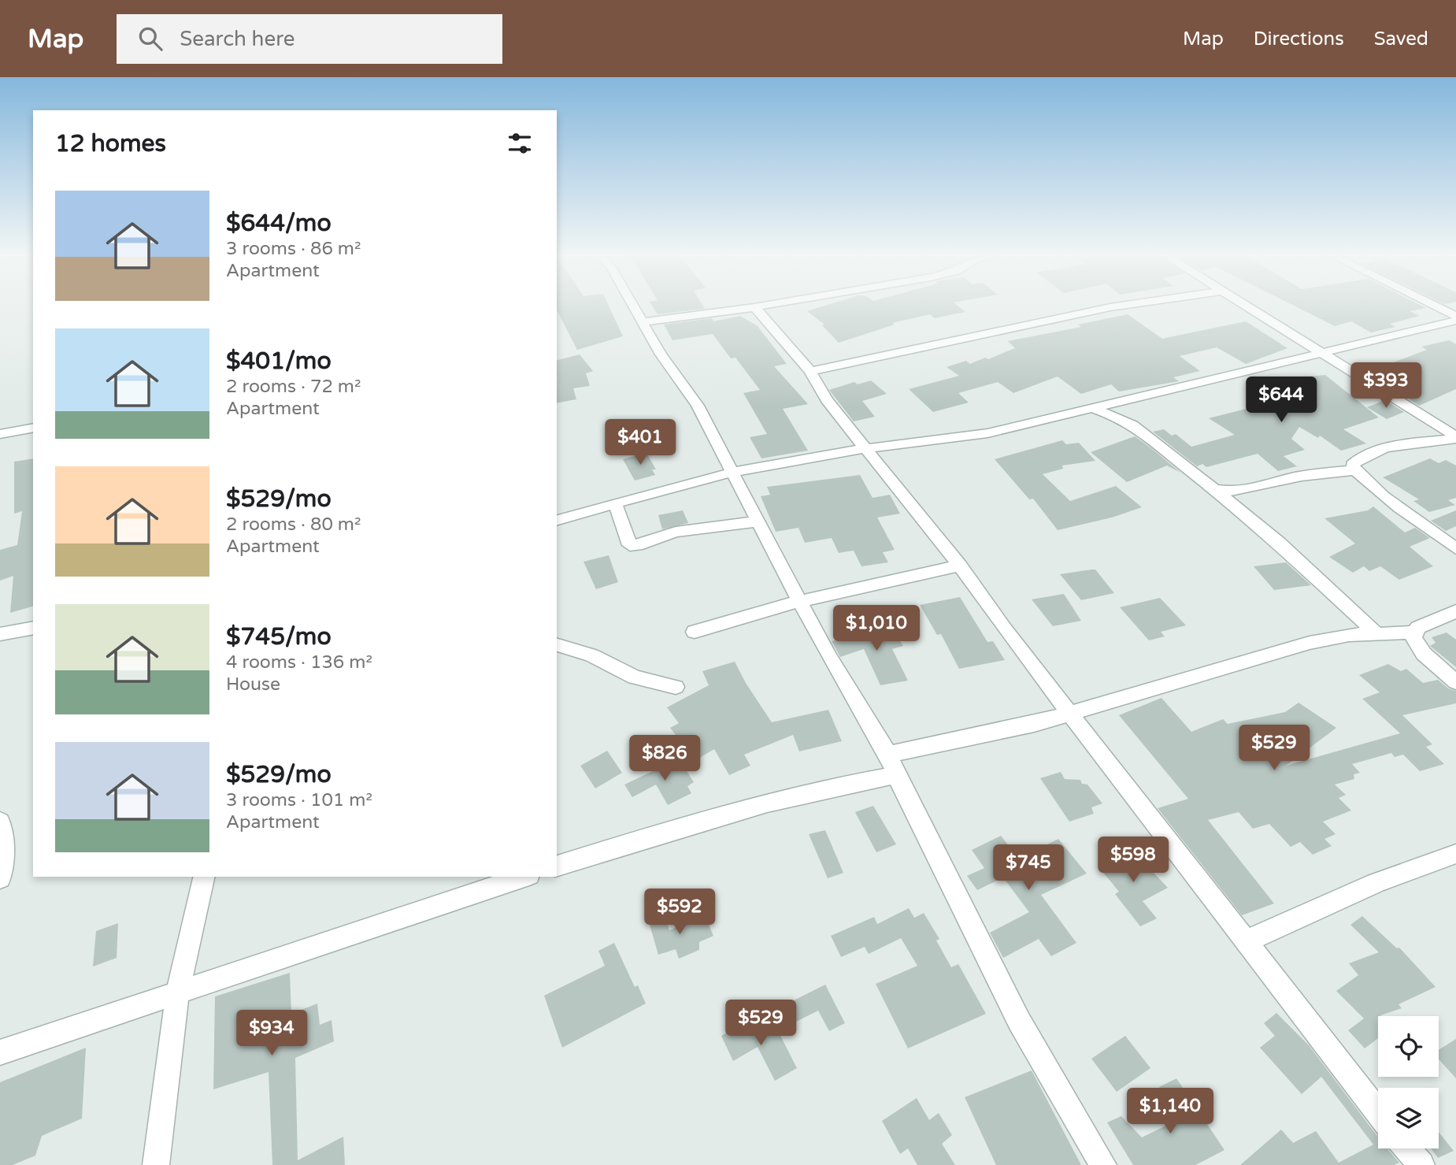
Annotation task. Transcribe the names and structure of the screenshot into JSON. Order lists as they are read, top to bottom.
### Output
{
  "page": {
    "header": "Map",
    "search": "Search here",
    "nav": ["Map", "Directions", "Saved"],
    "heading": "12 homes",
    "list": [
      {
        "name": "$644/mo",
        "note": "3 rooms · 86 m² · Apartment"
      },
      {
        "name": "$401/mo",
        "note": "2 rooms · 72 m² · Apartment"
      },
      {
        "name": "$529/mo",
        "note": "2 rooms · 80 m² · Apartment"
      },
      {
        "name": "$745/mo",
        "note": "4 rooms · 136 m² · House"
      },
      {
        "name": "$529/mo",
        "note": "3 rooms · 101 m² · Apartment"
      }
    ],
    "price": [
      "$393",
      "$644",
      "$401",
      "$1,010",
      "$529",
      "$826",
      "$598",
      "$745",
      "$592",
      "$529",
      "$934",
      "$1,140"
    ]
  }
}
